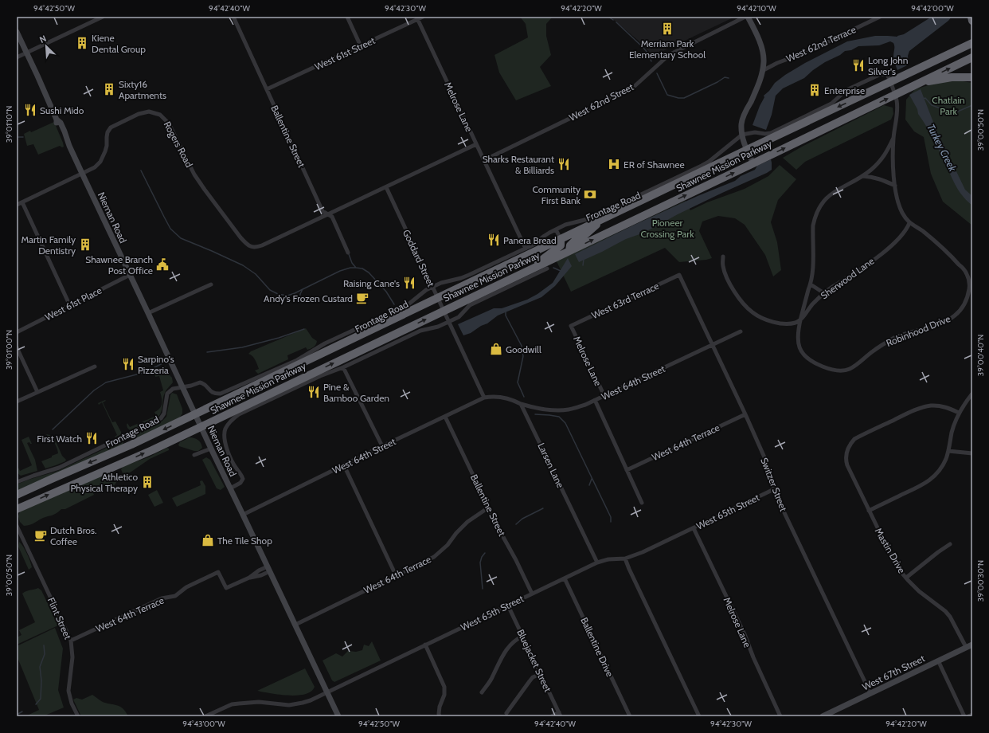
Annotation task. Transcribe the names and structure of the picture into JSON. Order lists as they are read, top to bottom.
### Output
{
  "streets": {
    "highway": ["Shawnee Mission Parkway"],
    "main road": ["Nieman Road", "West 67th Street"],
    "street": [
      "West 62nd Terrace",
      "West 61st Street",
      "West 62nd Street",
      "Melrose Lane",
      "Ballentine Street",
      "Rogers Road",
      "Frontage Road",
      "Goddard Street",
      "Sherwood Lane",
      "West 63rd Terrace",
      "West 61st Place",
      "Robinhood Drive",
      "West 64th Street",
      "West 64th Terrace",
      "Larsen Lane",
      "Switzer Street",
      "West 65th Street",
      "Mastin Drive",
      "Flint Street",
      "Ballentine Drive",
      "Bluejacket Street"
    ]
  },
  "crossings": [
    ["West 61st Street", "Melrose Lane"],
    ["West 61st Street", "Ballentine Street"],
    ["West 62nd Street", "Melrose Lane"],
    ["Melrose Lane", "Frontage Road"],
    ["Melrose Lane", "West 63rd Terrace"],
    ["Melrose Lane", "West 64th Street"],
    ["Melrose Lane", "West 64th Terrace"],
    ["Melrose Lane", "West 65th Street"],
    ["Ballentine Street", "Rogers Road"],
    ["Ballentine Street", "West 64th Street"],
    ["Ballentine Street", "West 64th Terrace"],
    ["Ballentine Street", "West 65th Street"],
    ["Rogers Road", "Nieman Road"],
    ["Shawnee Mission Parkway", "Nieman Road"],
    ["Shawnee Mission Parkway", "Goddard Street"],
    ["Shawnee Mission Parkway", "Robinhood Drive"],
    ["Frontage Road", "Nieman Road"],
    ["Frontage Road", "Goddard Street"],
    ["Nieman Road", "West 61st Place"],
    ["Nieman Road", "West 64th Street"],
    ["Nieman Road", "West 64th Terrace"],
    ["Nieman Road", "West 65th Street"],
    ["Goddard Street", "West 64th Street"],
    ["Sherwood Lane", "Robinhood Drive"],
    ["West 63rd Terrace", "Switzer Street"],
    ["West 64th Street", "Larsen Lane"],
    ["West 64th Street", "Switzer Street"],
    ["West 64th Terrace", "Switzer Street"],
    ["West 64th Terrace", "Flint Street"],
    ["Larsen Lane", "West 65th Street"],
    ["Switzer Street", "West 65th Street"],
    ["Switzer Street", "West 67th Street"],
    ["West 65th Street", "Ballentine Drive"],
    ["West 65th Street", "Bluejacket Street"],
    ["Mastin Drive", "West 67th Street"]
  ],
  "water": ["Turkey Creek"],
  "parks": ["Chatlain Park", "Pioneer Crossing Park"],
  "places": {
    "building": [
      "Merriam Park Elementary School",
      "Kiene Dental Group",
      "Sixty16 Apartments",
      "Enterprise",
      "Martin Family Dentistry",
      "Athletico Physical Therapy"
    ],
    "restaurant": [
      "Long John Silver's",
      "Sushi Mido",
      "Sharks Restaurant & Billiards",
      "Panera Bread",
      "Raising Cane's",
      "Sarpino's Pizzeria",
      "Pine & Bamboo Garden",
      "First Watch"
    ],
    "hospital": ["ER of Shawnee"],
    "bank": ["Community First Bank"],
    "public building": ["Shawnee Branch Post Office"],
    "cafe": ["Andy's Frozen Custard", "Dutch Bros. Coffee"],
    "shop": ["Goodwill", "The Tile Shop"]
  },
  "north": "top left",
  "coordinates": [
    "94°42'50\"W",
    "94°42'40\"W",
    "94°42'30\"W",
    "94°42'20\"W",
    "94°42'10\"W",
    "94°42'00\"W",
    "39°01'10\"N",
    "39°00'50\"N",
    "39°01'00\"N",
    "39°00'40\"N",
    "39°00'30\"N",
    "94°43'00\"W"
  ]
}
